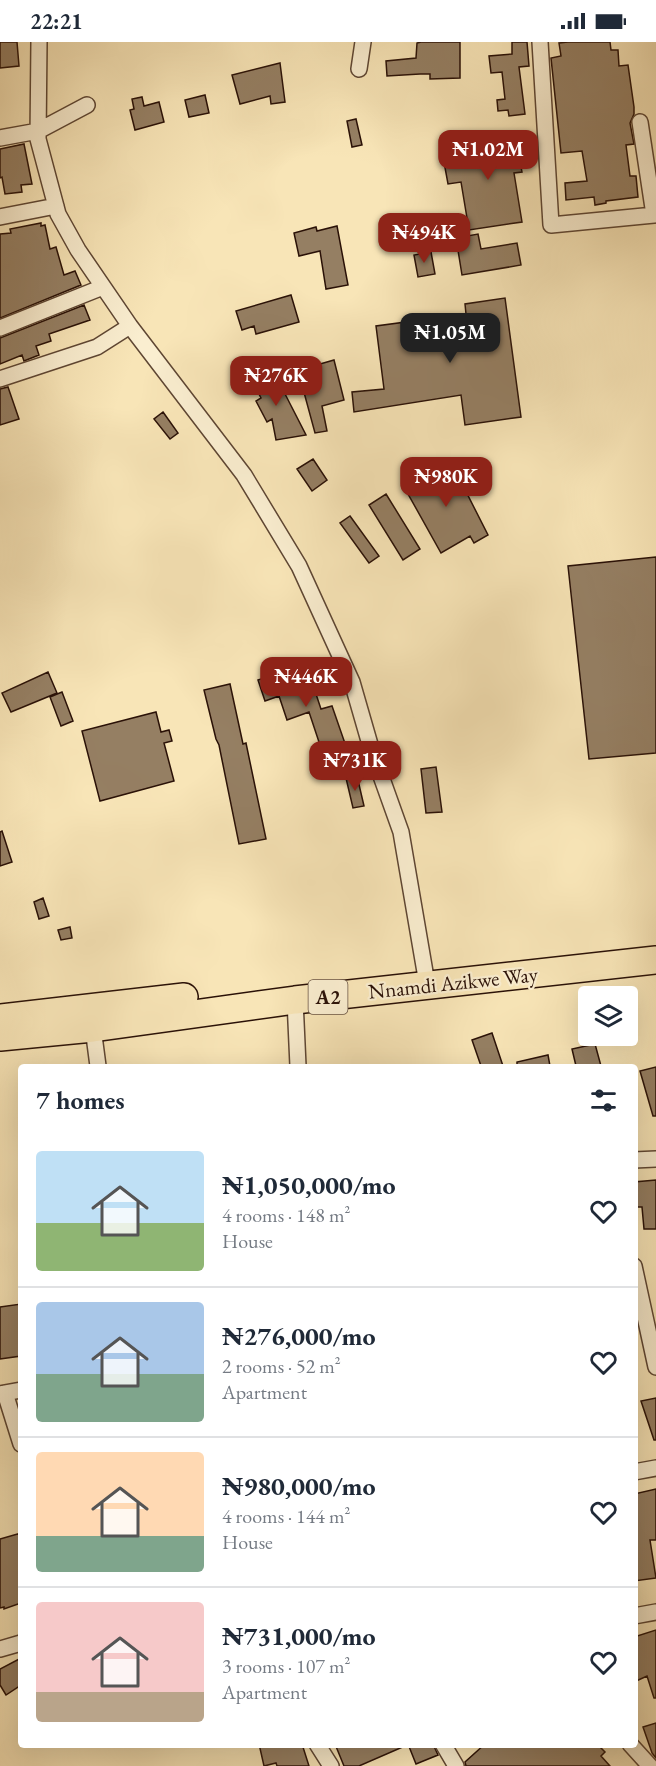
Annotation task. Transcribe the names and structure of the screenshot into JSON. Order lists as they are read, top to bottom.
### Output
{
  "streets": {
    "highway": ["Nnamdi Azikwe Way", "A2"]
  },
  "page": {
    "status": "22:21",
    "price": [
      "₦1.02M",
      "₦494K",
      "₦1.05M",
      "₦276K",
      "₦980K",
      "₦446K",
      "₦731K"
    ],
    "heading": "7 homes",
    "list": [
      {
        "name": "₦1,050,000/mo",
        "note": "4 rooms · 148 m² · House"
      },
      {
        "name": "₦276,000/mo",
        "note": "2 rooms · 52 m² · Apartment"
      },
      {
        "name": "₦980,000/mo",
        "note": "4 rooms · 144 m² · House"
      },
      {
        "name": "₦731,000/mo",
        "note": "3 rooms · 107 m² · Apartment"
      }
    ]
  }
}
